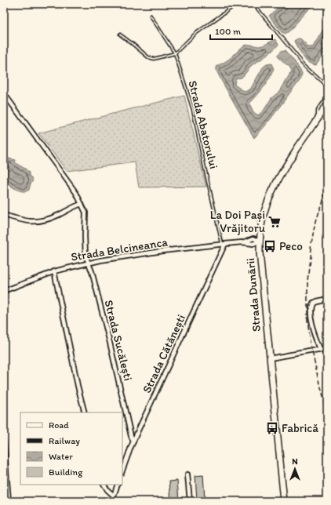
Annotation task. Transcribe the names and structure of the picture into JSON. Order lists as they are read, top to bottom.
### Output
{
  "streets": {
    "highway": ["Strada Dunării"],
    "street": ["Strada Belcineanca", "Strada Sucălești", "Strada Cătănești"],
    "lane": ["Strada Abatorului"]
  },
  "crossings": [
    ["Strada Abatorului", "Strada Belcineanca"],
    ["Strada Abatorului", "Strada Cătănești"],
    ["Strada Belcineanca", "Strada Dunării"],
    ["Strada Belcineanca", "Strada Sucălești"],
    ["Strada Belcineanca", "Strada Cătănești"],
    ["Strada Sucălești", "Strada Cătănești"]
  ],
  "places": {
    "supermarket": ["La Doi Pași Vrăjitoru"],
    "bus stop": ["Peco", "Fabrică"]
  },
  "legend": [
    "Road",
    "Railway",
    "Water",
    "Building"
  ],
  "scale_bar": "100 m",
  "north": "top"
}
